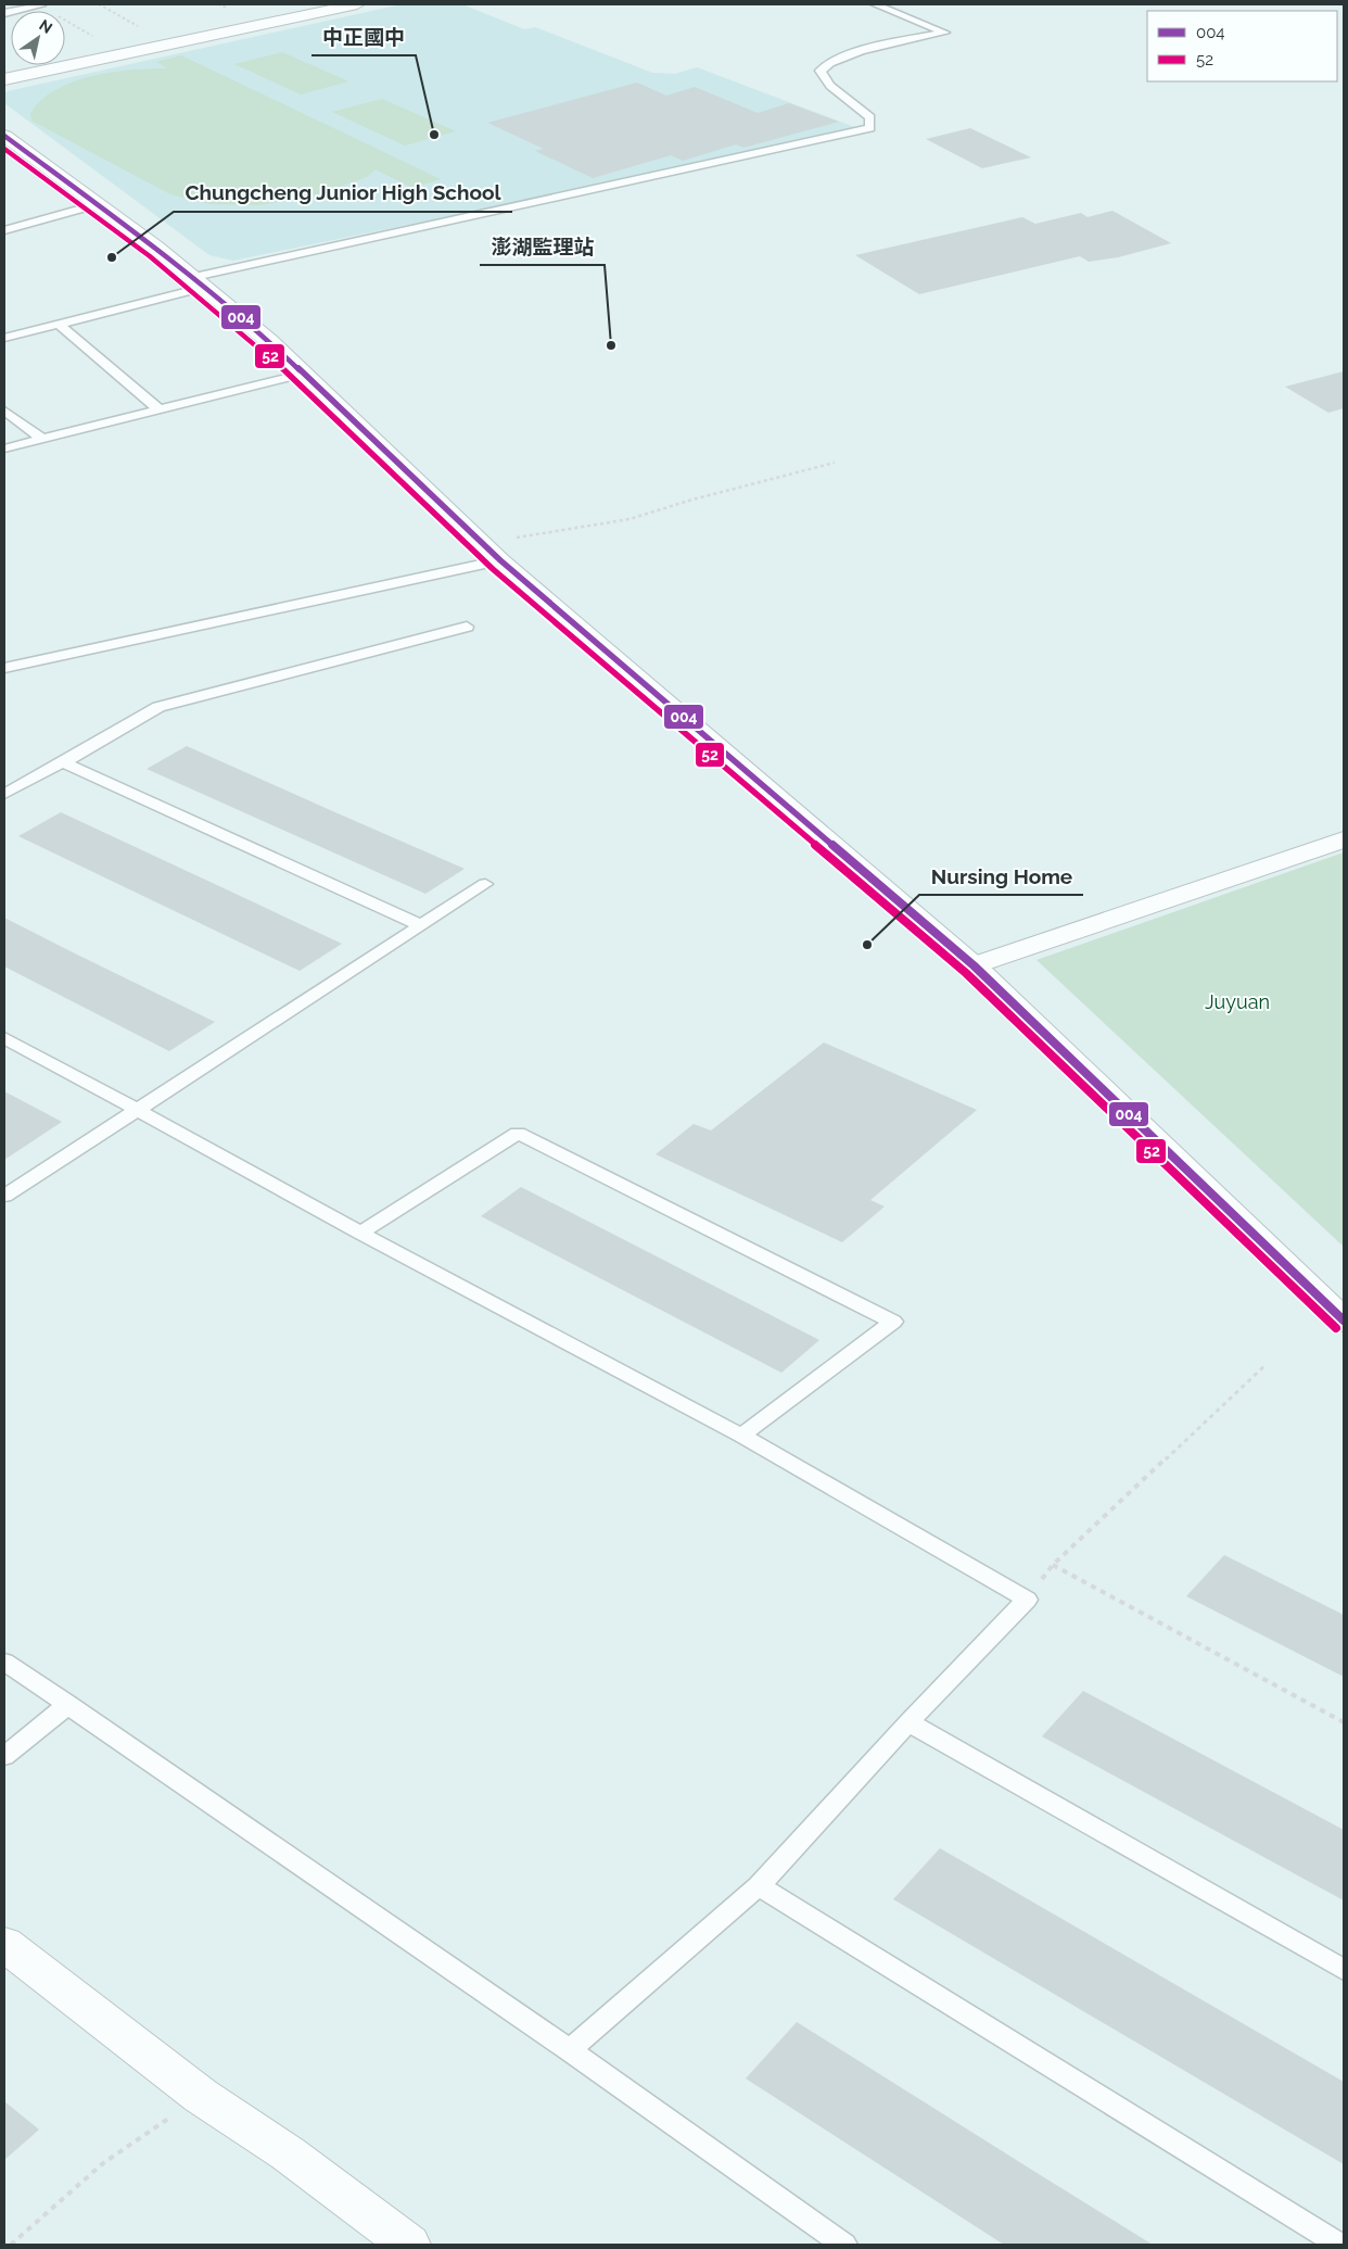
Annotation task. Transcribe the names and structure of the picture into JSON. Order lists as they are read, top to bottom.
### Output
{
  "parks": ["Juyuan"],
  "places": [
    "中正國中",
    "Chungcheng Junior High School",
    "澎湖監理站",
    "Nursing Home"
  ],
  "lines": ["transit line 004", "transit line 52"],
  "legend": ["004", "52"],
  "north": "top right"
}
